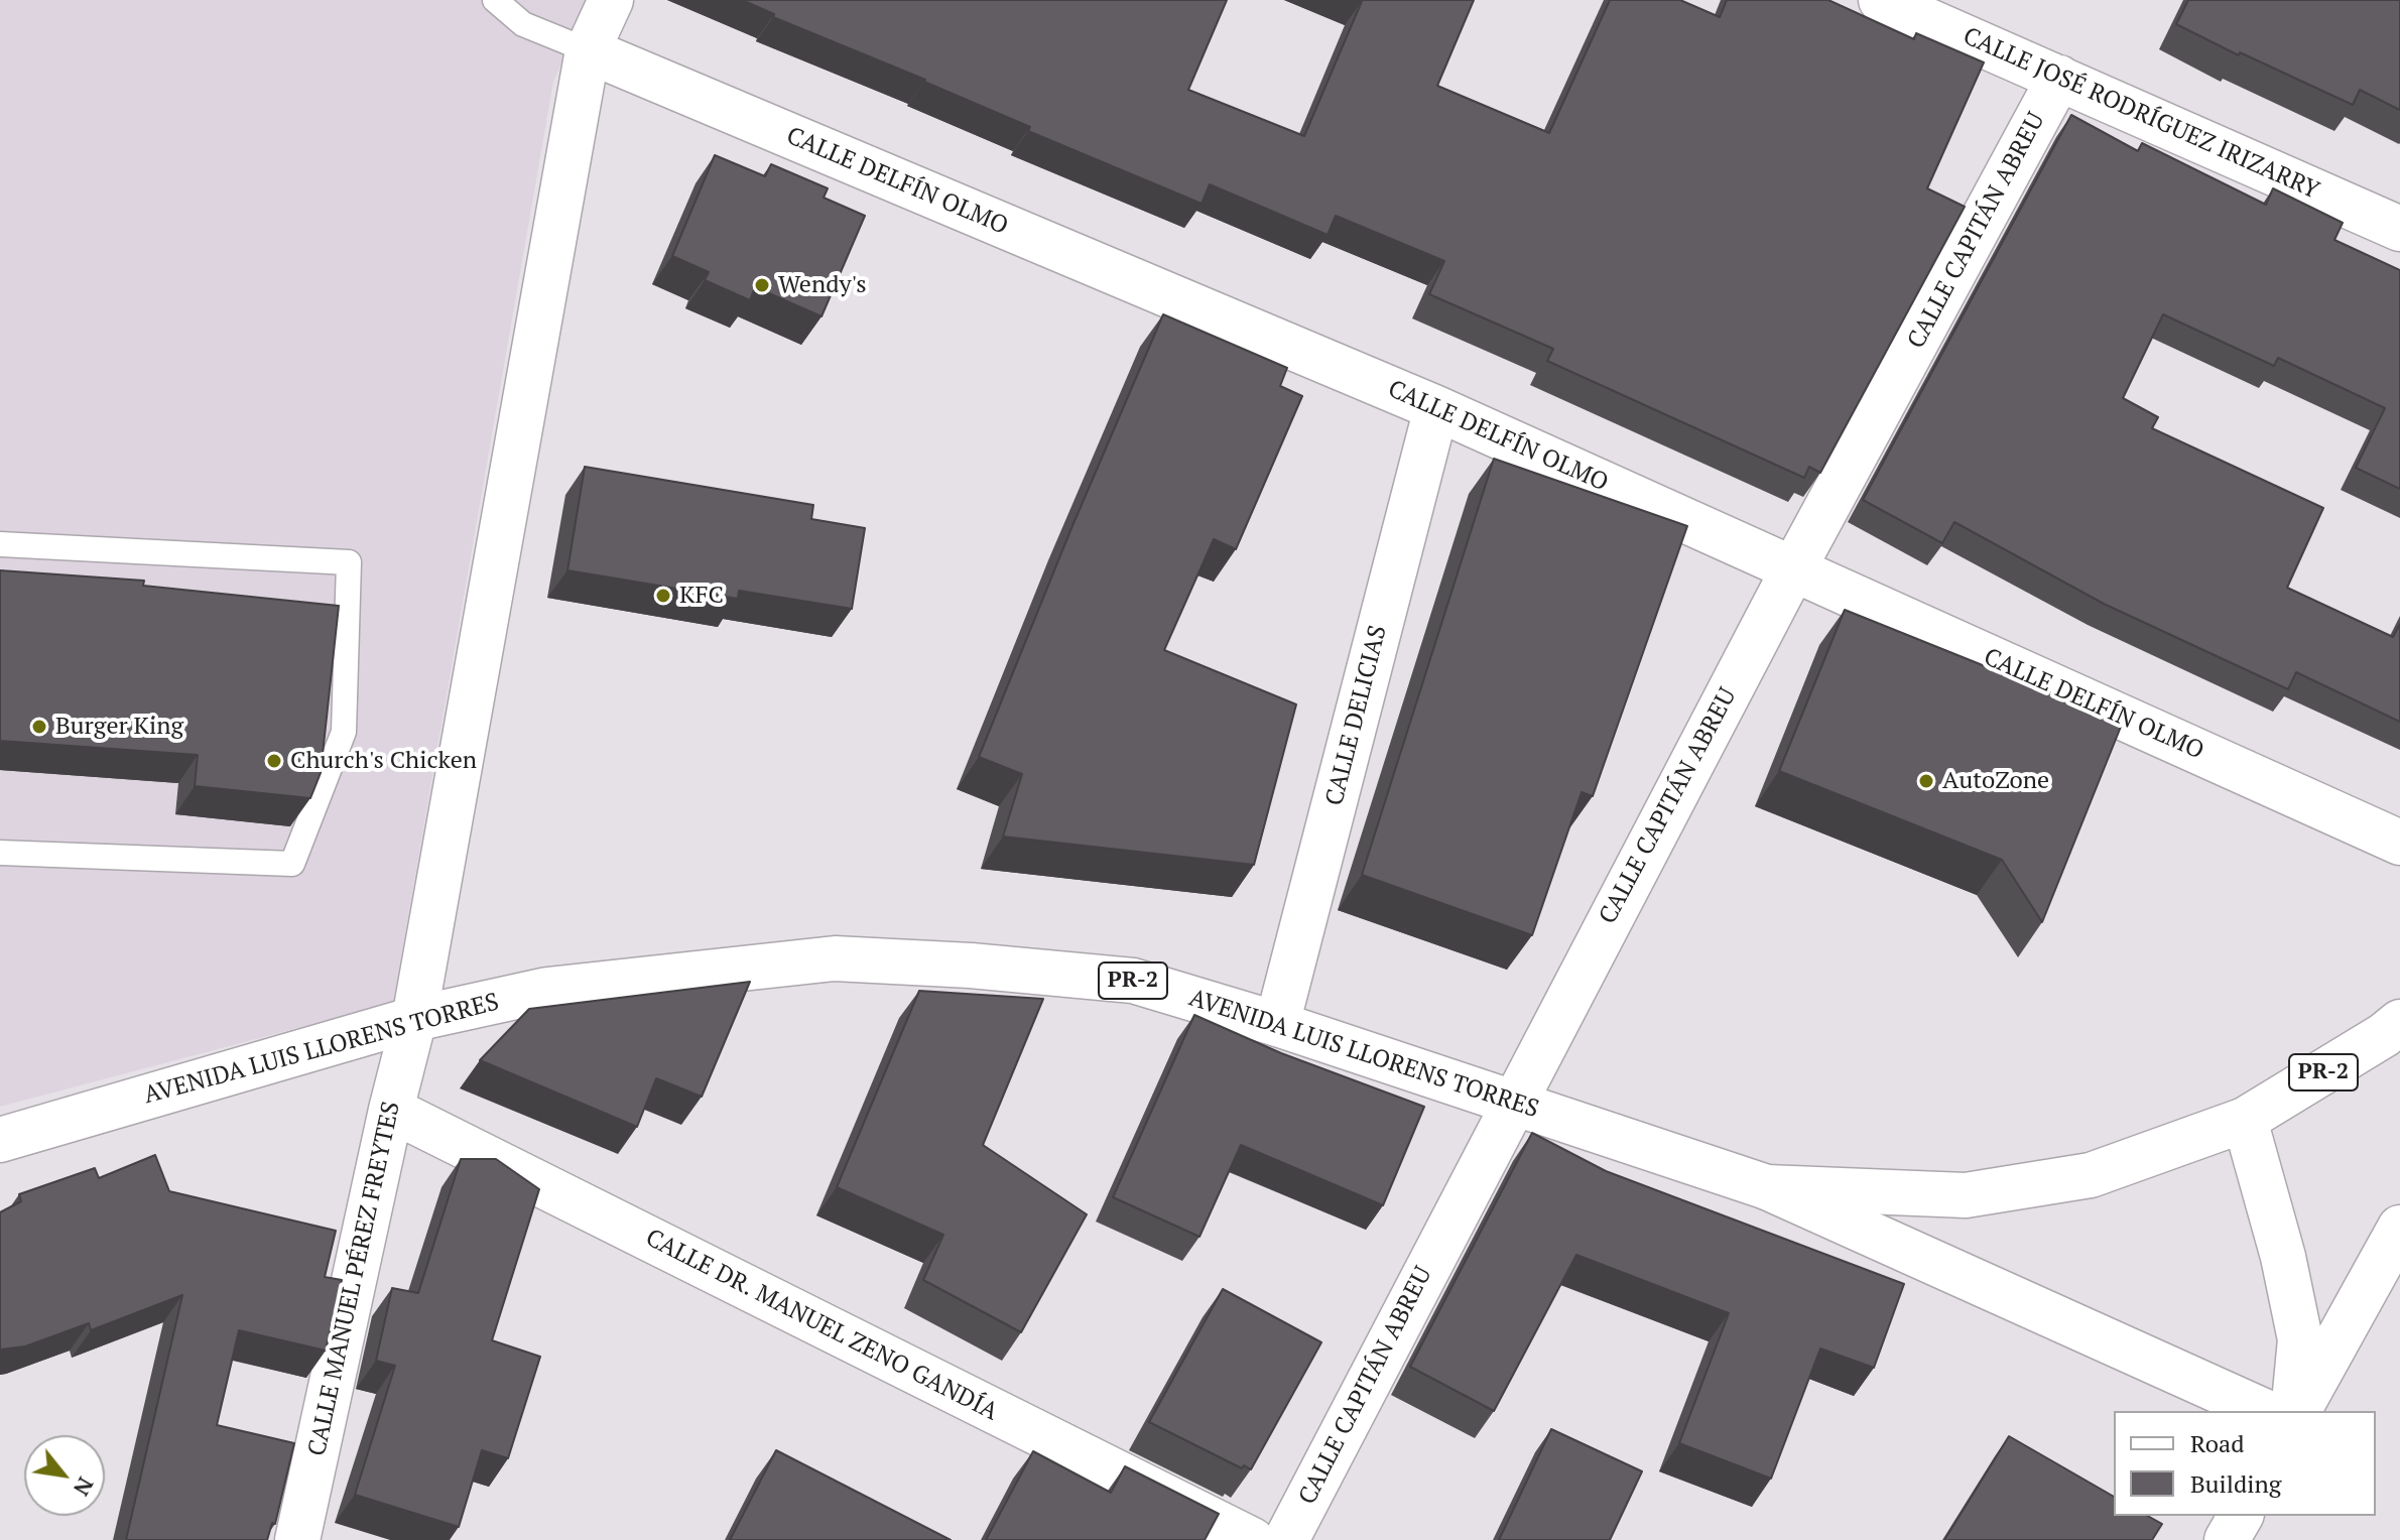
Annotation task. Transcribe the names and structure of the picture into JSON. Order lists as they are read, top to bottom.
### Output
{
  "streets": {
    "street": [
      "CALLE JOSÉ RODRÍGUEZ IRIZARRY",
      "CALLE DELFÍN OLMO",
      "CALLE CAPITÁN ABREU",
      "CALLE DELICIAS",
      "PR-2",
      "AVENIDA LUIS LLORENS TORRES",
      "CALLE MANUEL PÉREZ FREYTES",
      "CALLE DR. MANUEL ZENO GANDÍA"
    ]
  },
  "crossings": [
    ["CALLE JOSÉ RODRÍGUEZ IRIZARRY", "CALLE CAPITÁN ABREU"],
    ["CALLE DELFÍN OLMO", "CALLE CAPITÁN ABREU"],
    ["CALLE DELFÍN OLMO", "CALLE DELICIAS"],
    ["CALLE DELFÍN OLMO", "CALLE MANUEL PÉREZ FREYTES"],
    ["CALLE CAPITÁN ABREU", "AVENIDA LUIS LLORENS TORRES"],
    ["CALLE DELICIAS", "AVENIDA LUIS LLORENS TORRES"],
    ["PR-2", "AVENIDA LUIS LLORENS TORRES"],
    ["AVENIDA LUIS LLORENS TORRES", "CALLE MANUEL PÉREZ FREYTES"],
    ["CALLE MANUEL PÉREZ FREYTES", "CALLE DR. MANUEL ZENO GANDÍA"]
  ],
  "places": [
    "Wendy's",
    "KFC",
    "Burger King",
    "Church's Chicken",
    "AutoZone"
  ],
  "legend": ["Road", "Building"],
  "north": "bottom right"
}
